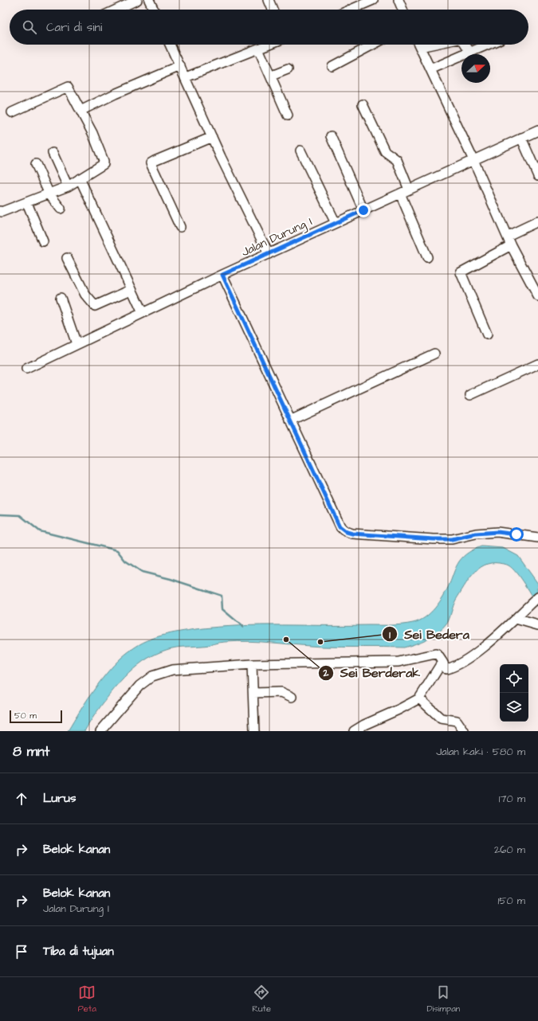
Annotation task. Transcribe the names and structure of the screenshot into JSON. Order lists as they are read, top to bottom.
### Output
{
  "streets": {
    "street": ["Jalan Durung I"]
  },
  "places": ["Sei Berderak", "Sei Bedera"],
  "scale_bar": "50 m",
  "north": "right",
  "page": {
    "search": "Cari di sini",
    "scale": "50 m",
    "heading": ["8 mnt", "Jalan kaki · 580 m"],
    "list": [
      ["Lurus", "170 m"],
      ["Belok kanan", "260 m"],
      ["Belok kanan", "Jalan Durung I", "150 m"],
      "Tiba di tujuan"
    ],
    "nav": ["Peta", "Rute", "Disimpan"]
  }
}
